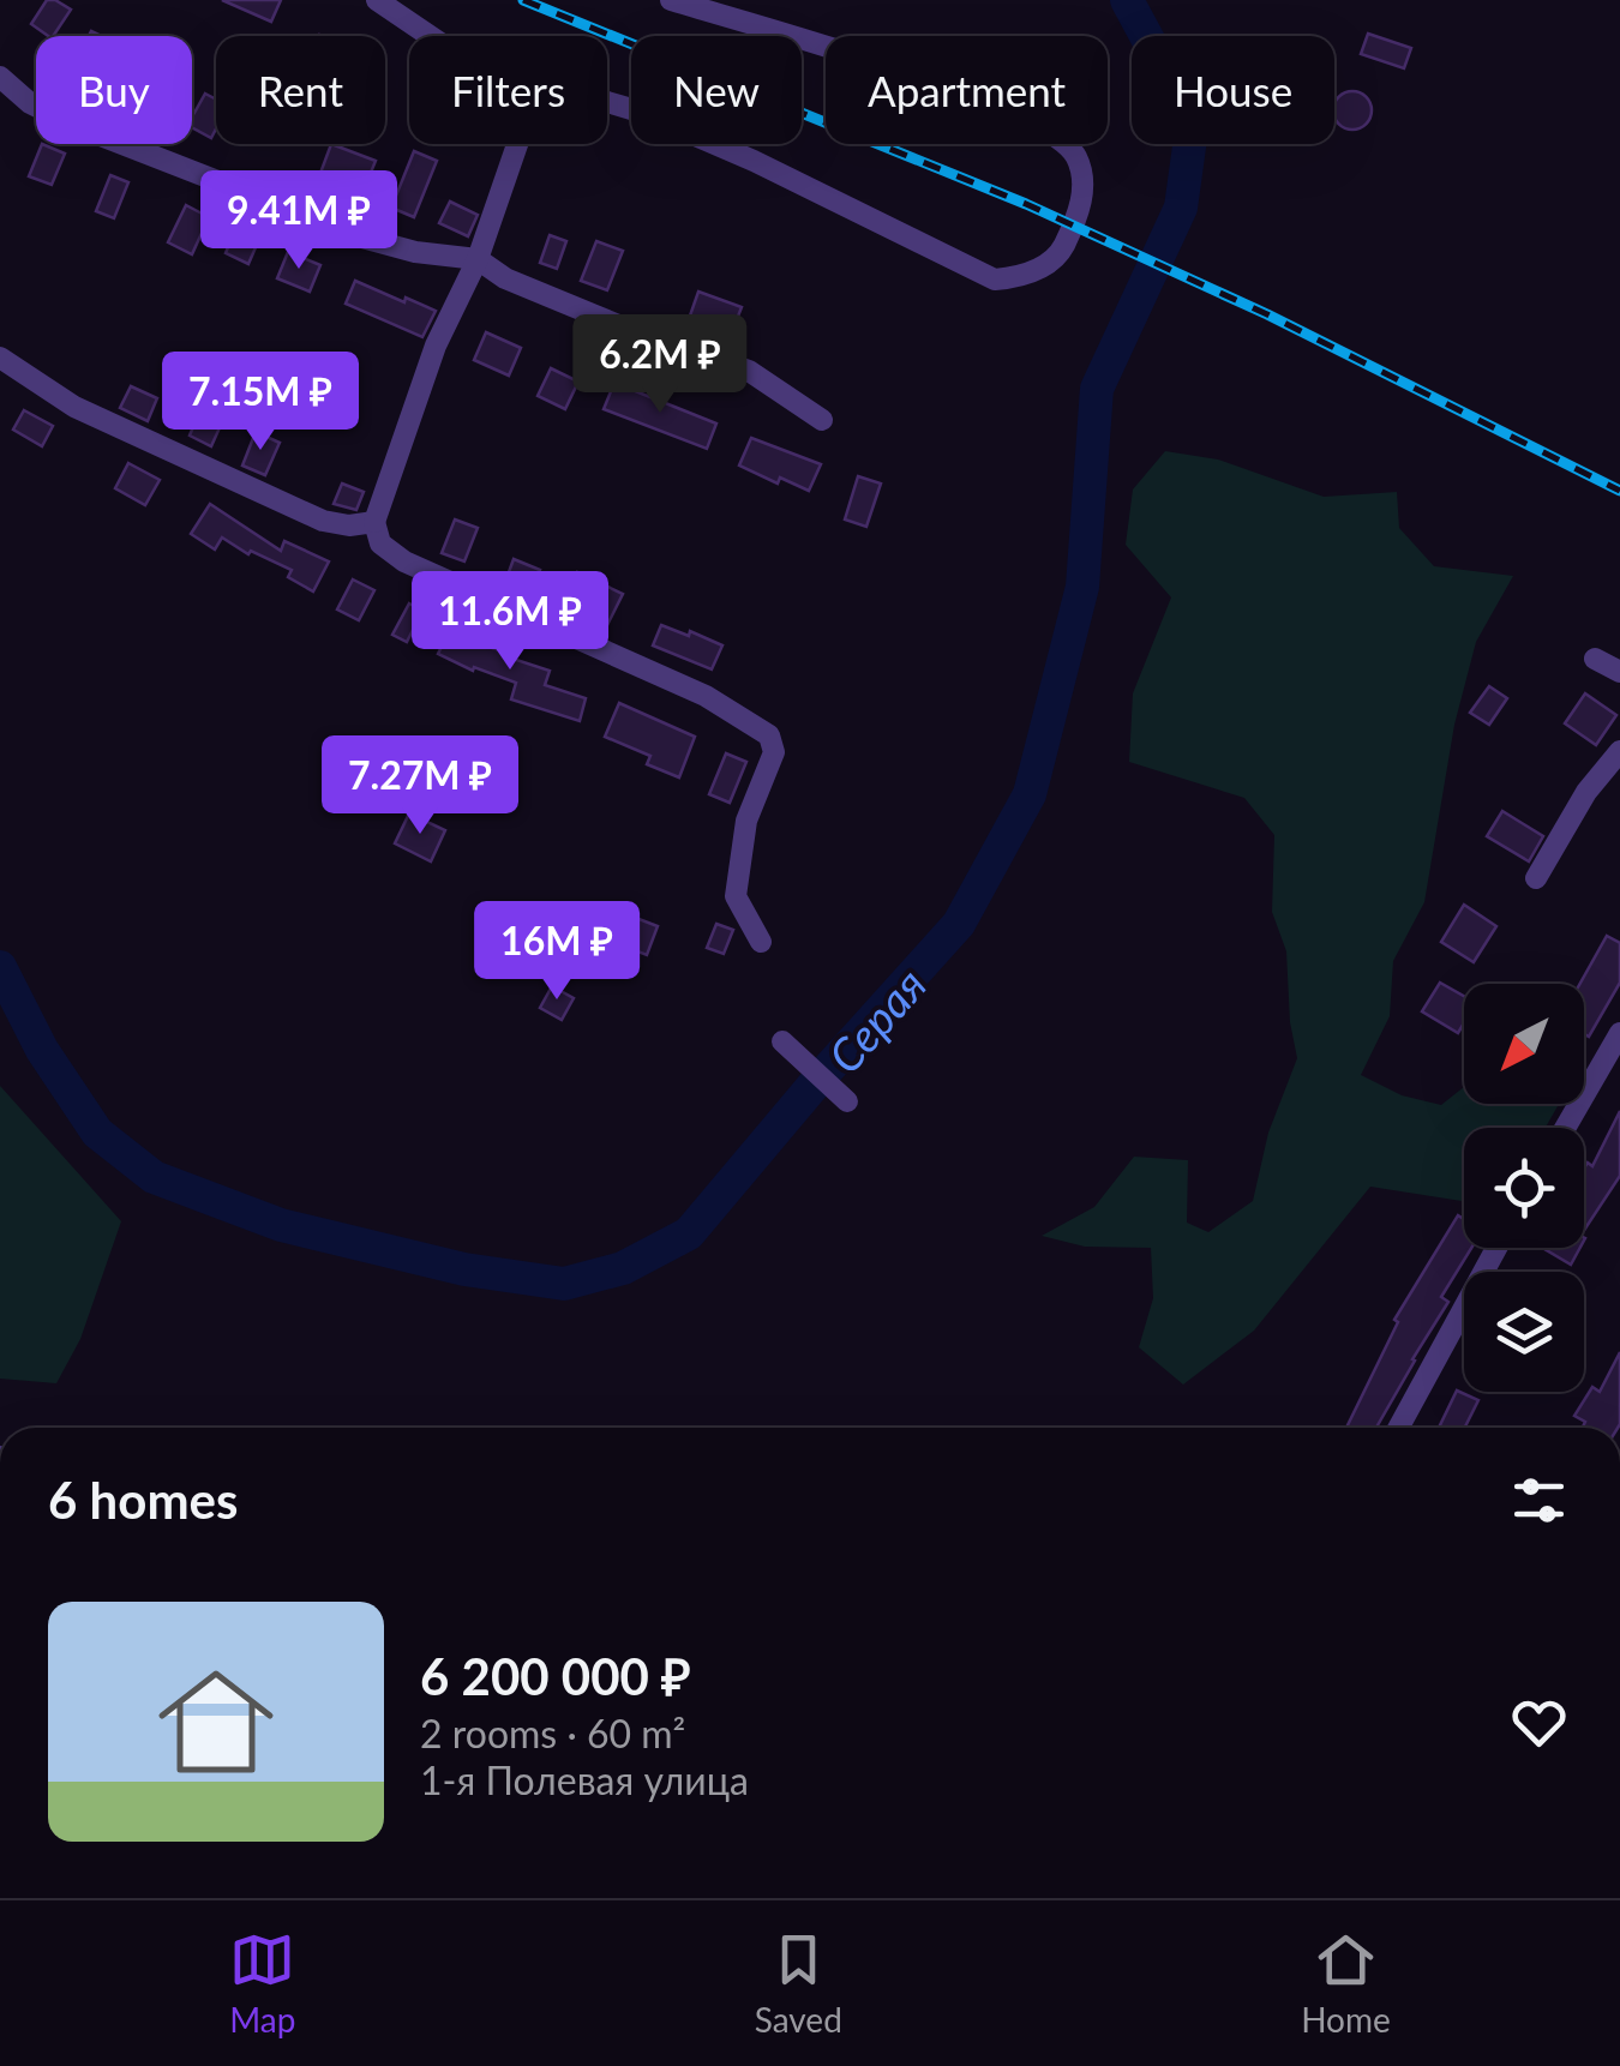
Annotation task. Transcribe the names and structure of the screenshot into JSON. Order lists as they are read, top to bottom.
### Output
{
  "water": ["Серая"],
  "north": "bottom left",
  "page": {
    "chip": [
      "Buy",
      "Rent",
      "Filters",
      "New",
      "Apartment",
      "House"
    ],
    "price": [
      "9.41M ₽",
      "6.2M ₽",
      "7.15M ₽",
      "11.6M ₽",
      "7.27M ₽",
      "16M ₽"
    ],
    "heading": "6 homes",
    "list": [
      {
        "name": "6 200 000 ₽",
        "note": "2 rooms · 60 m² · 1-я Полевая улица"
      }
    ],
    "tabs": ["Map", "Saved", "Home"]
  }
}
